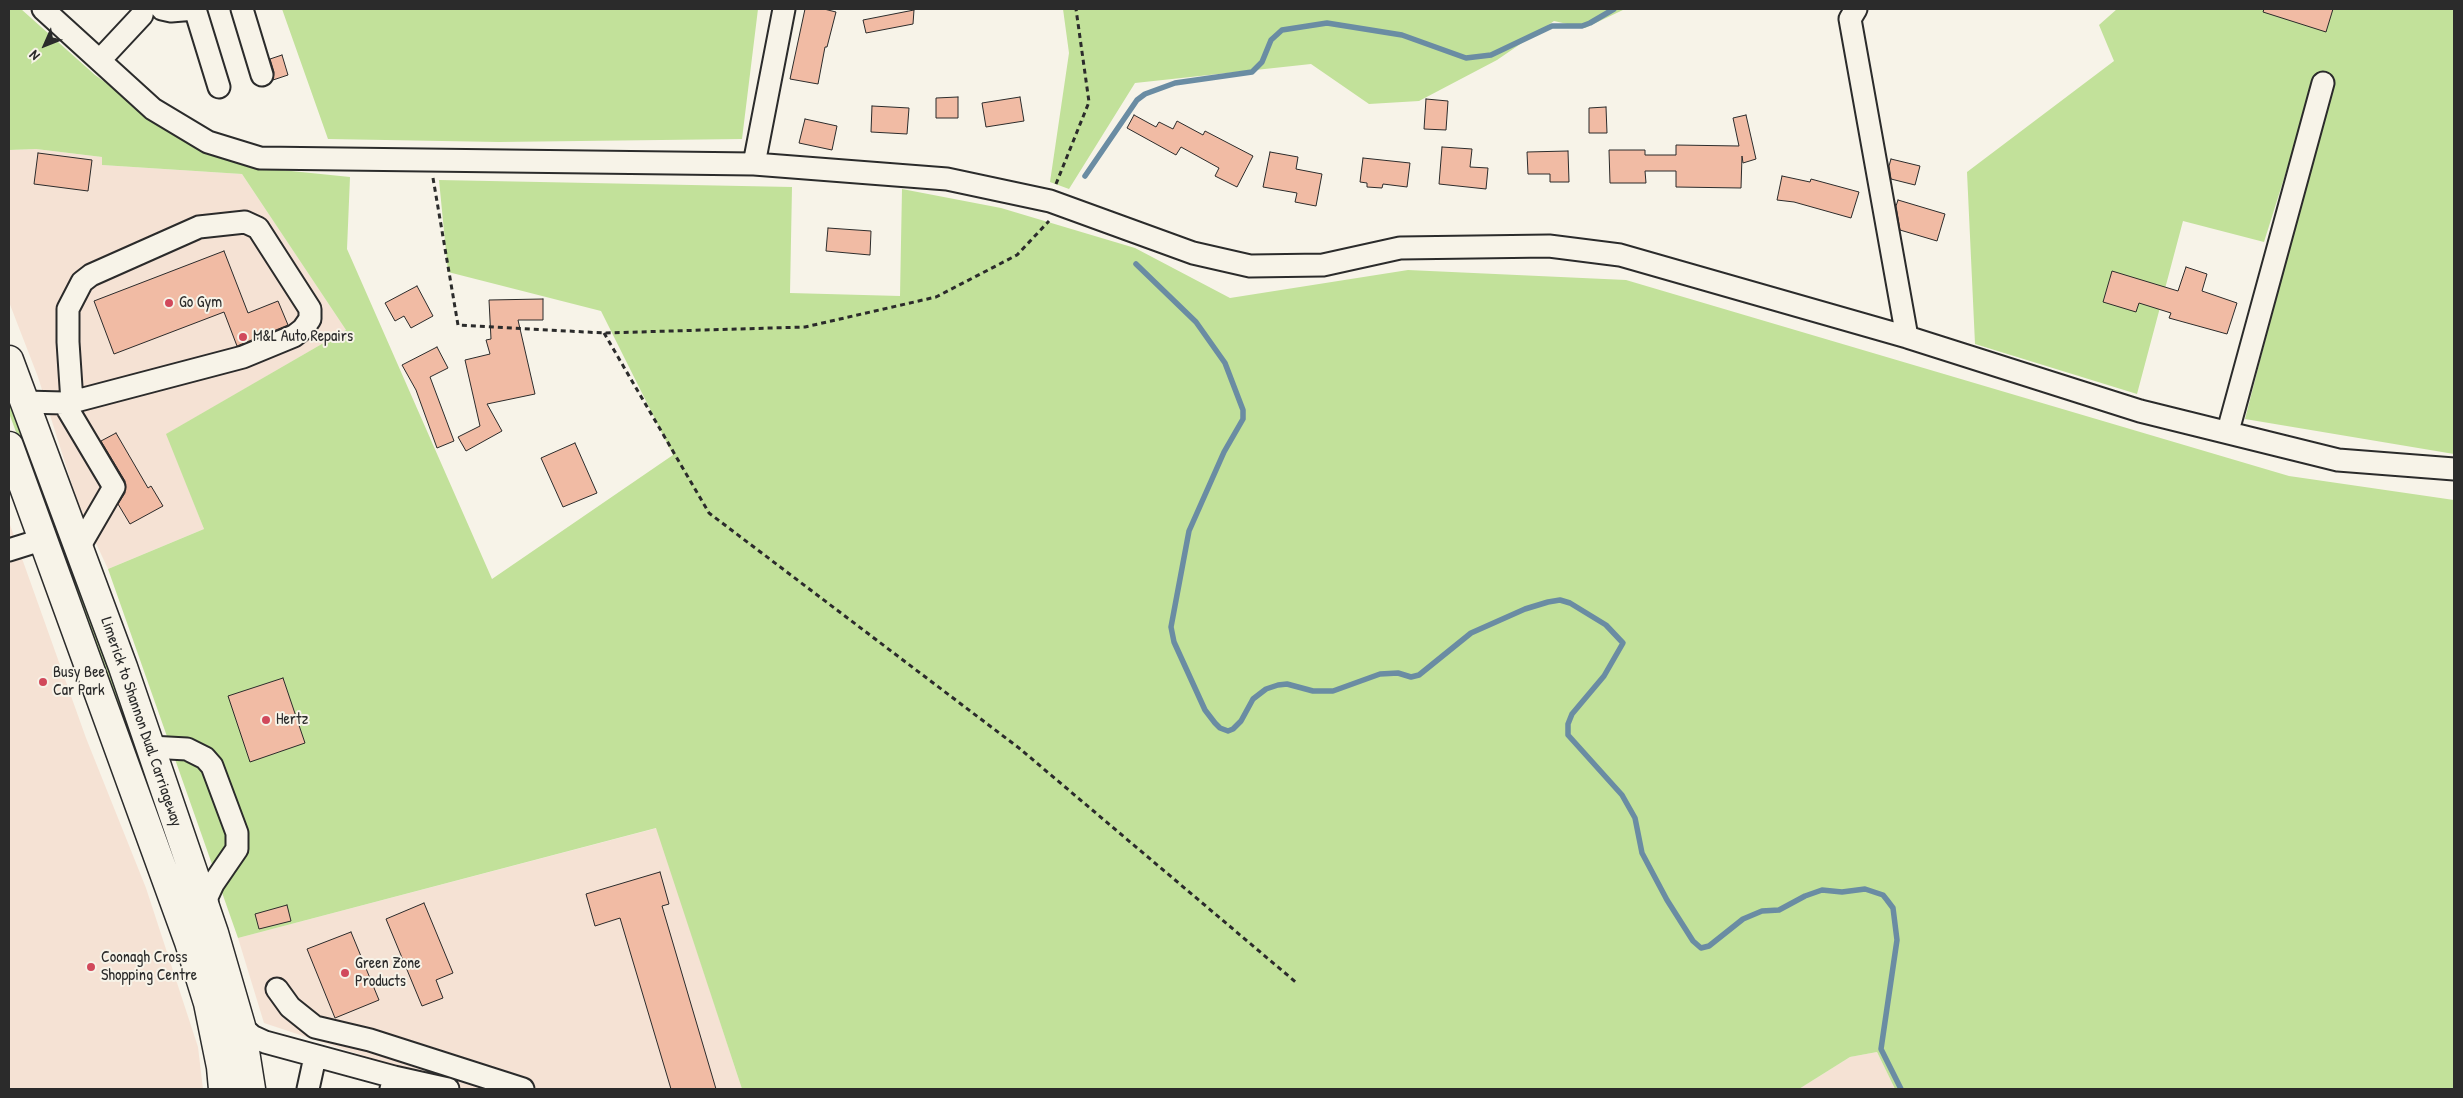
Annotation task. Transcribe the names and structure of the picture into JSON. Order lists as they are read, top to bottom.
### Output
{
  "streets": {
    "main road": ["Limerick to Shannon Dual Carriageway"]
  },
  "places": [
    "Go Gym",
    "M&L Auto Repairs",
    "Busy Bee Car Park",
    "Hertz",
    "Coonagh Cross Shopping Centre",
    "Green Zone Products"
  ],
  "north": "bottom left"
}
